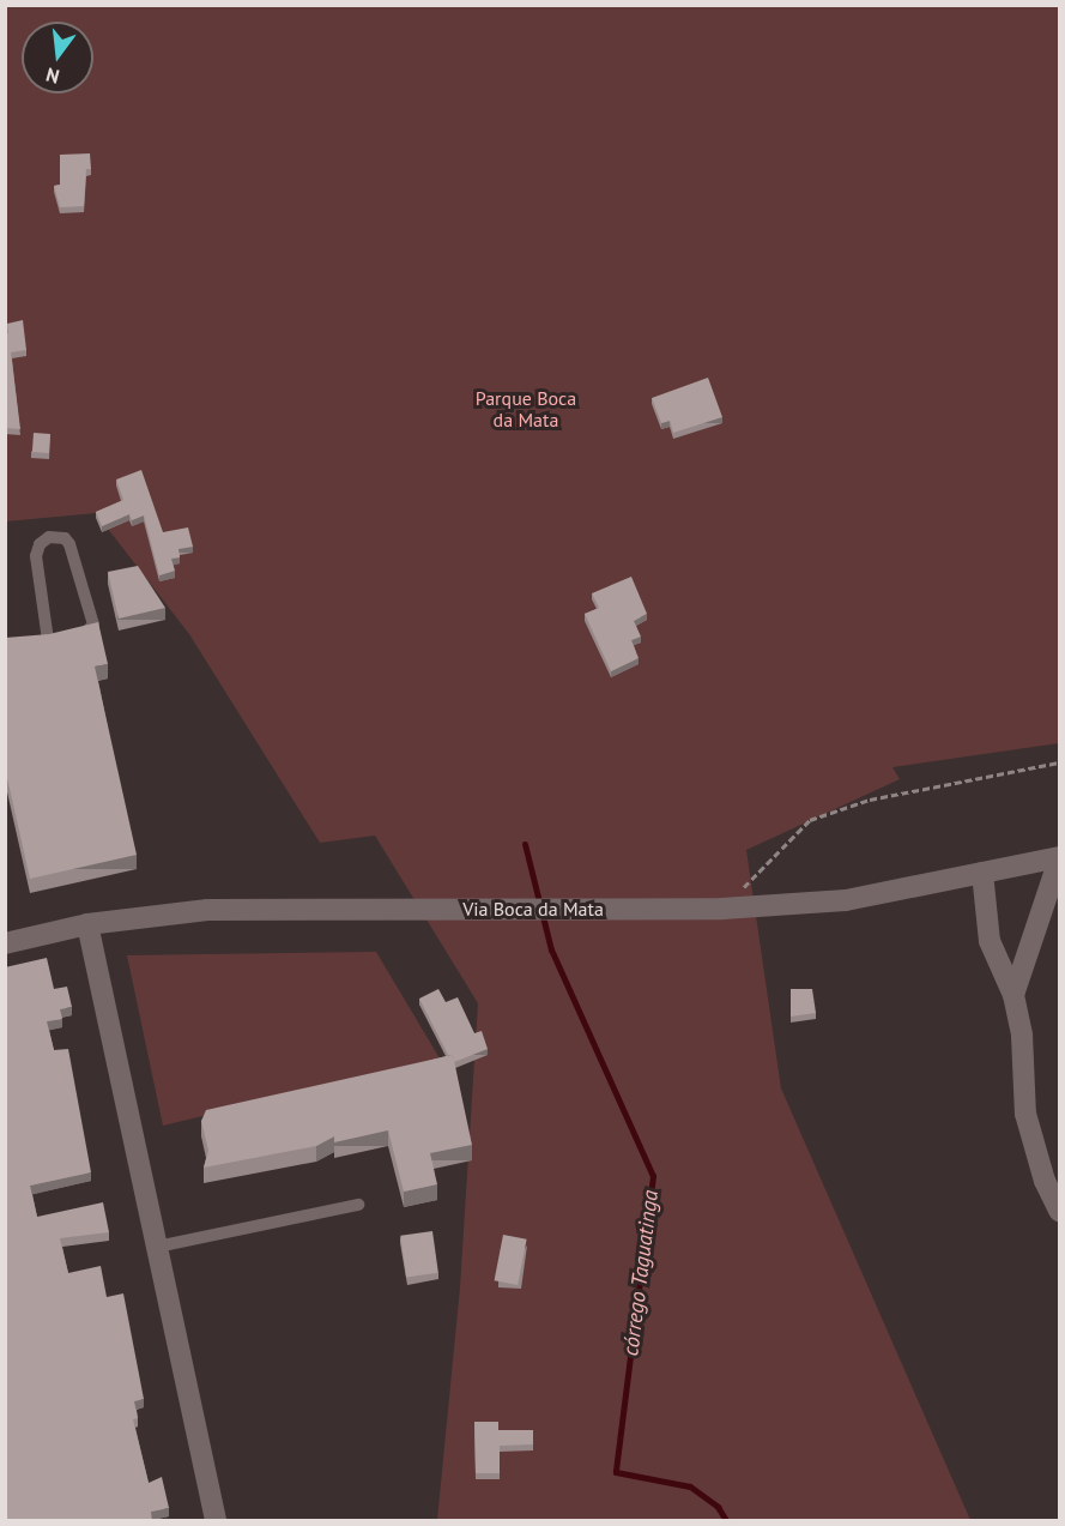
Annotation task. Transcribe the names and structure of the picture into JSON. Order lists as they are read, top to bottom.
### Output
{
  "streets": {
    "street": ["Via Boca da Mata"]
  },
  "water": ["córrego Taguatinga"],
  "parks": ["Parque Boca da Mata"],
  "north": "bottom"
}
